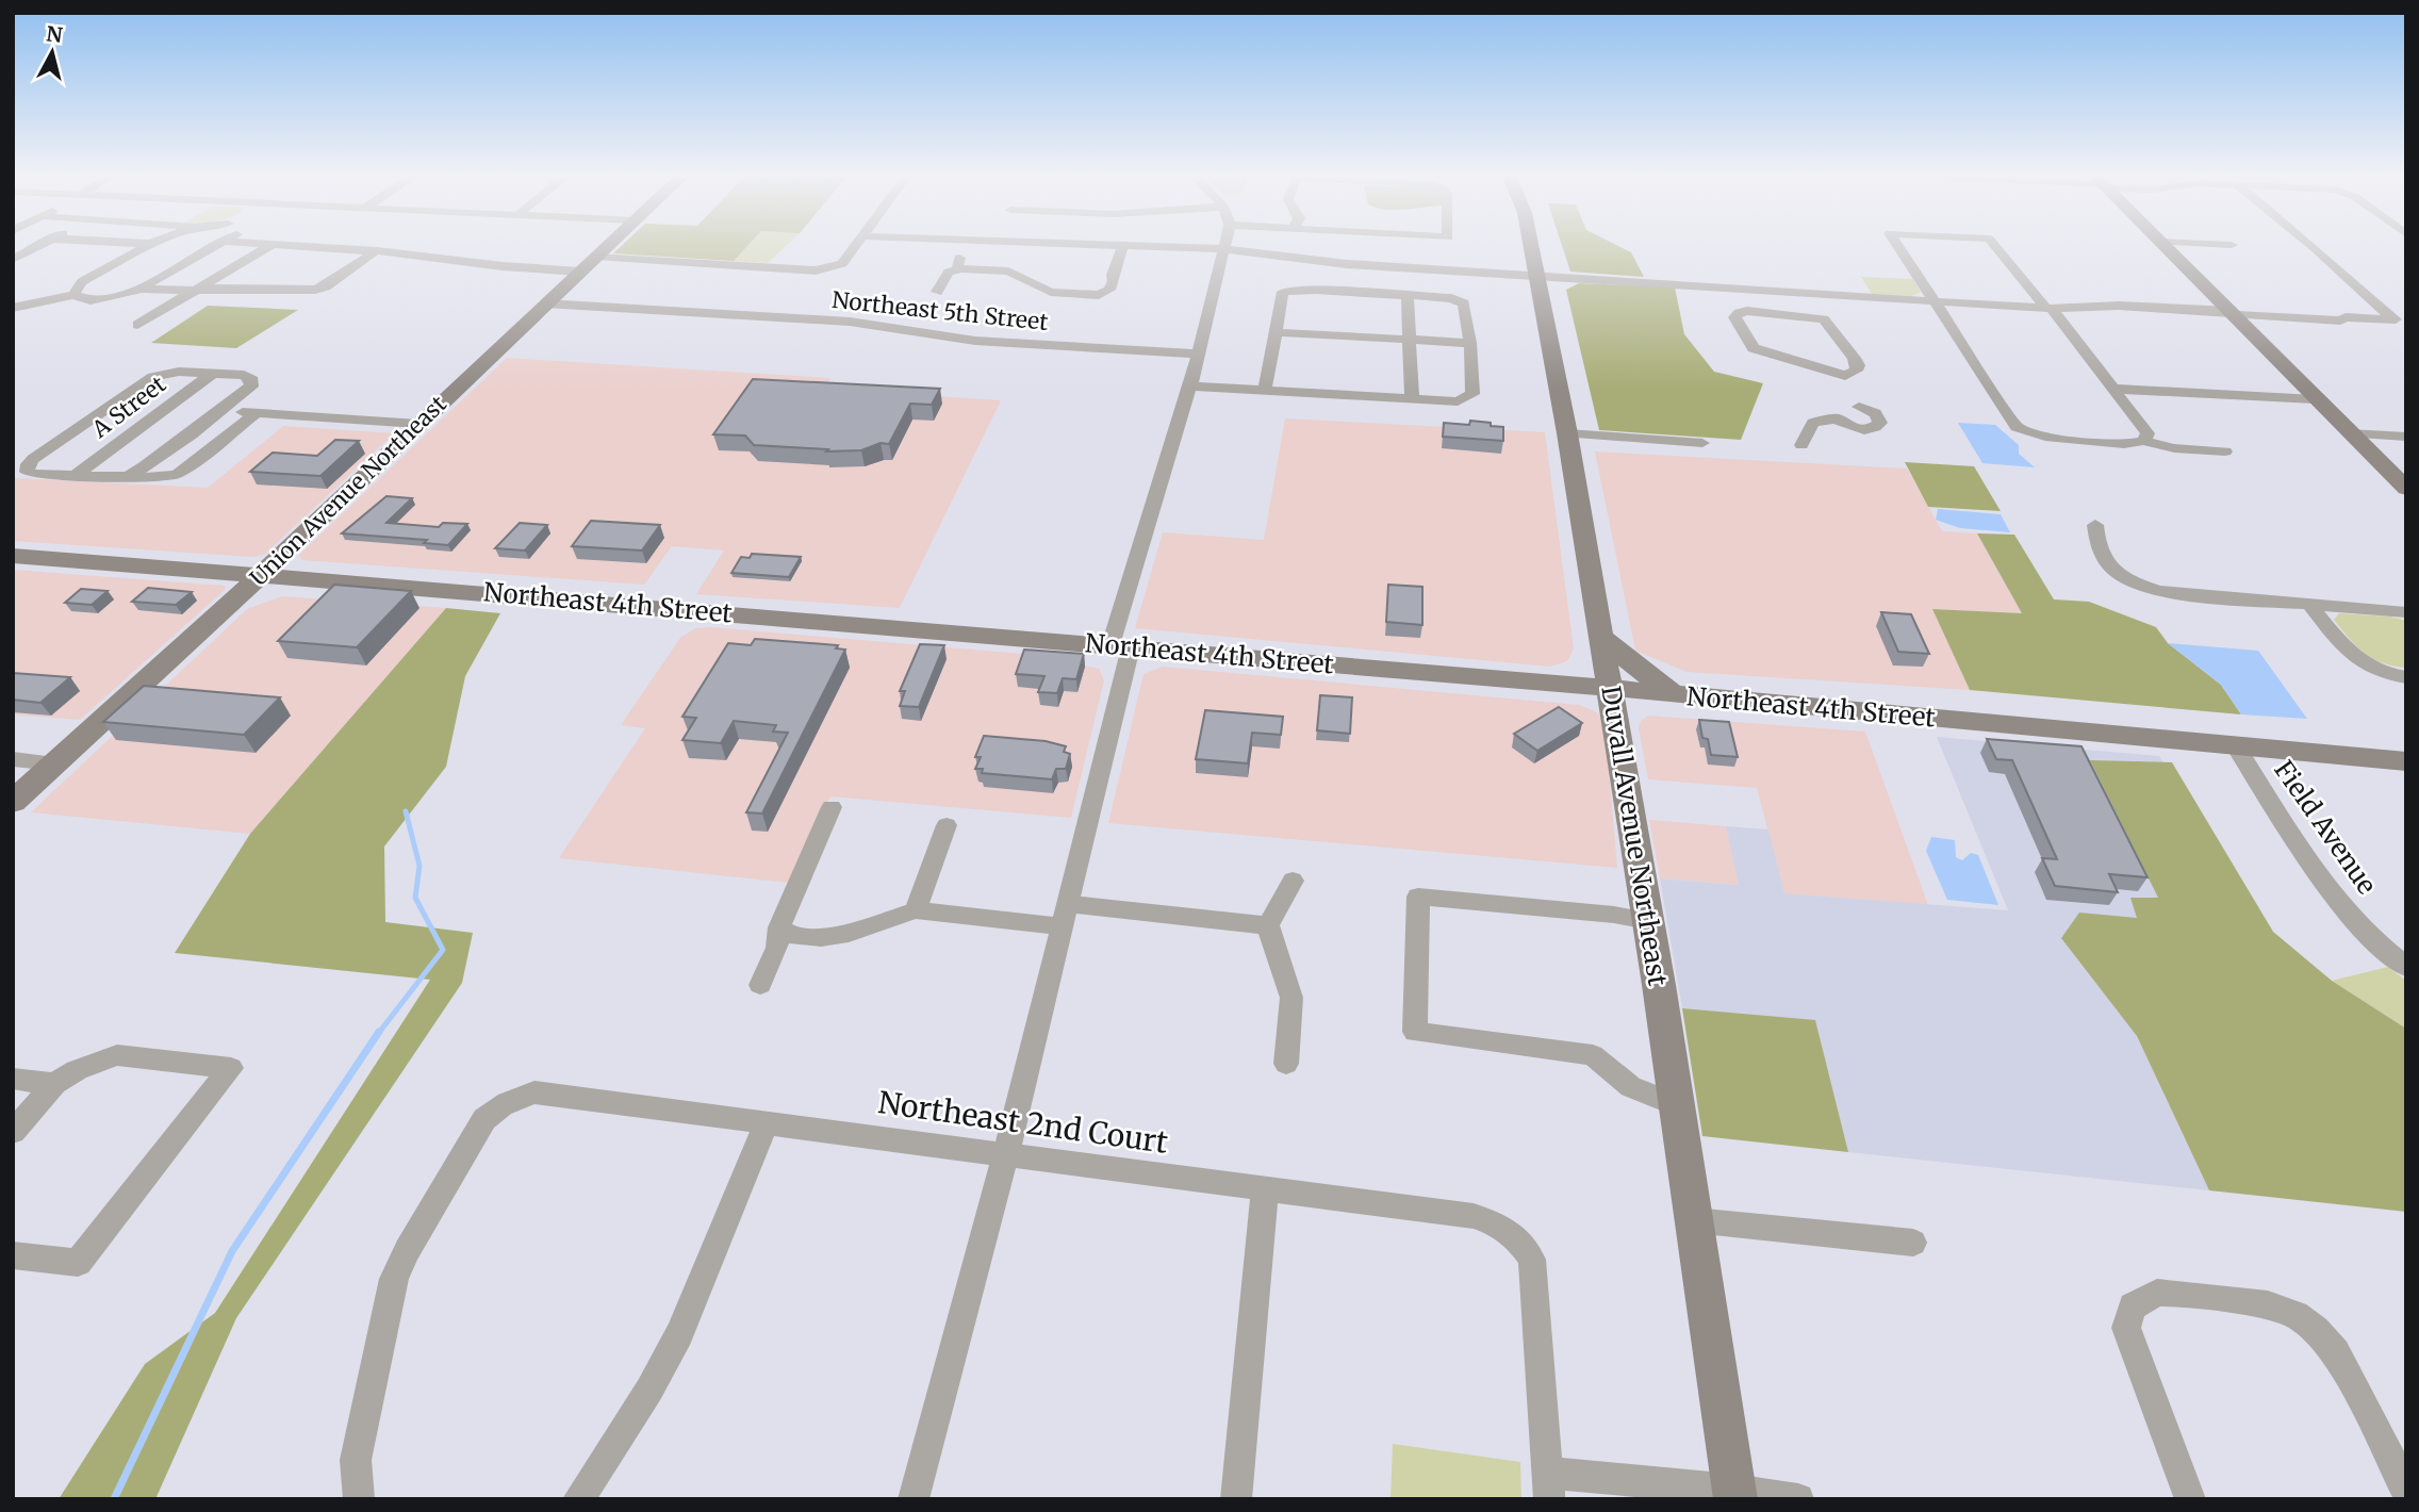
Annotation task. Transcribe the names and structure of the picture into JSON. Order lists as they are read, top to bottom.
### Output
{
  "streets": {
    "main road": ["Union Avenue Northeast", "Northeast 4th Street", "Duvall Avenue Northeast"],
    "street": [
      "Northeast 5th Street",
      "A Street",
      "Field Avenue",
      "Northeast 2nd Court"
    ]
  },
  "crossings": [
    ["Northeast 5th Street", "Union Avenue Northeast"],
    ["Union Avenue Northeast", "Northeast 4th Street"],
    ["Northeast 4th Street", "Field Avenue"],
    ["Northeast 4th Street", "Duvall Avenue Northeast"]
  ],
  "north": "top"
}
